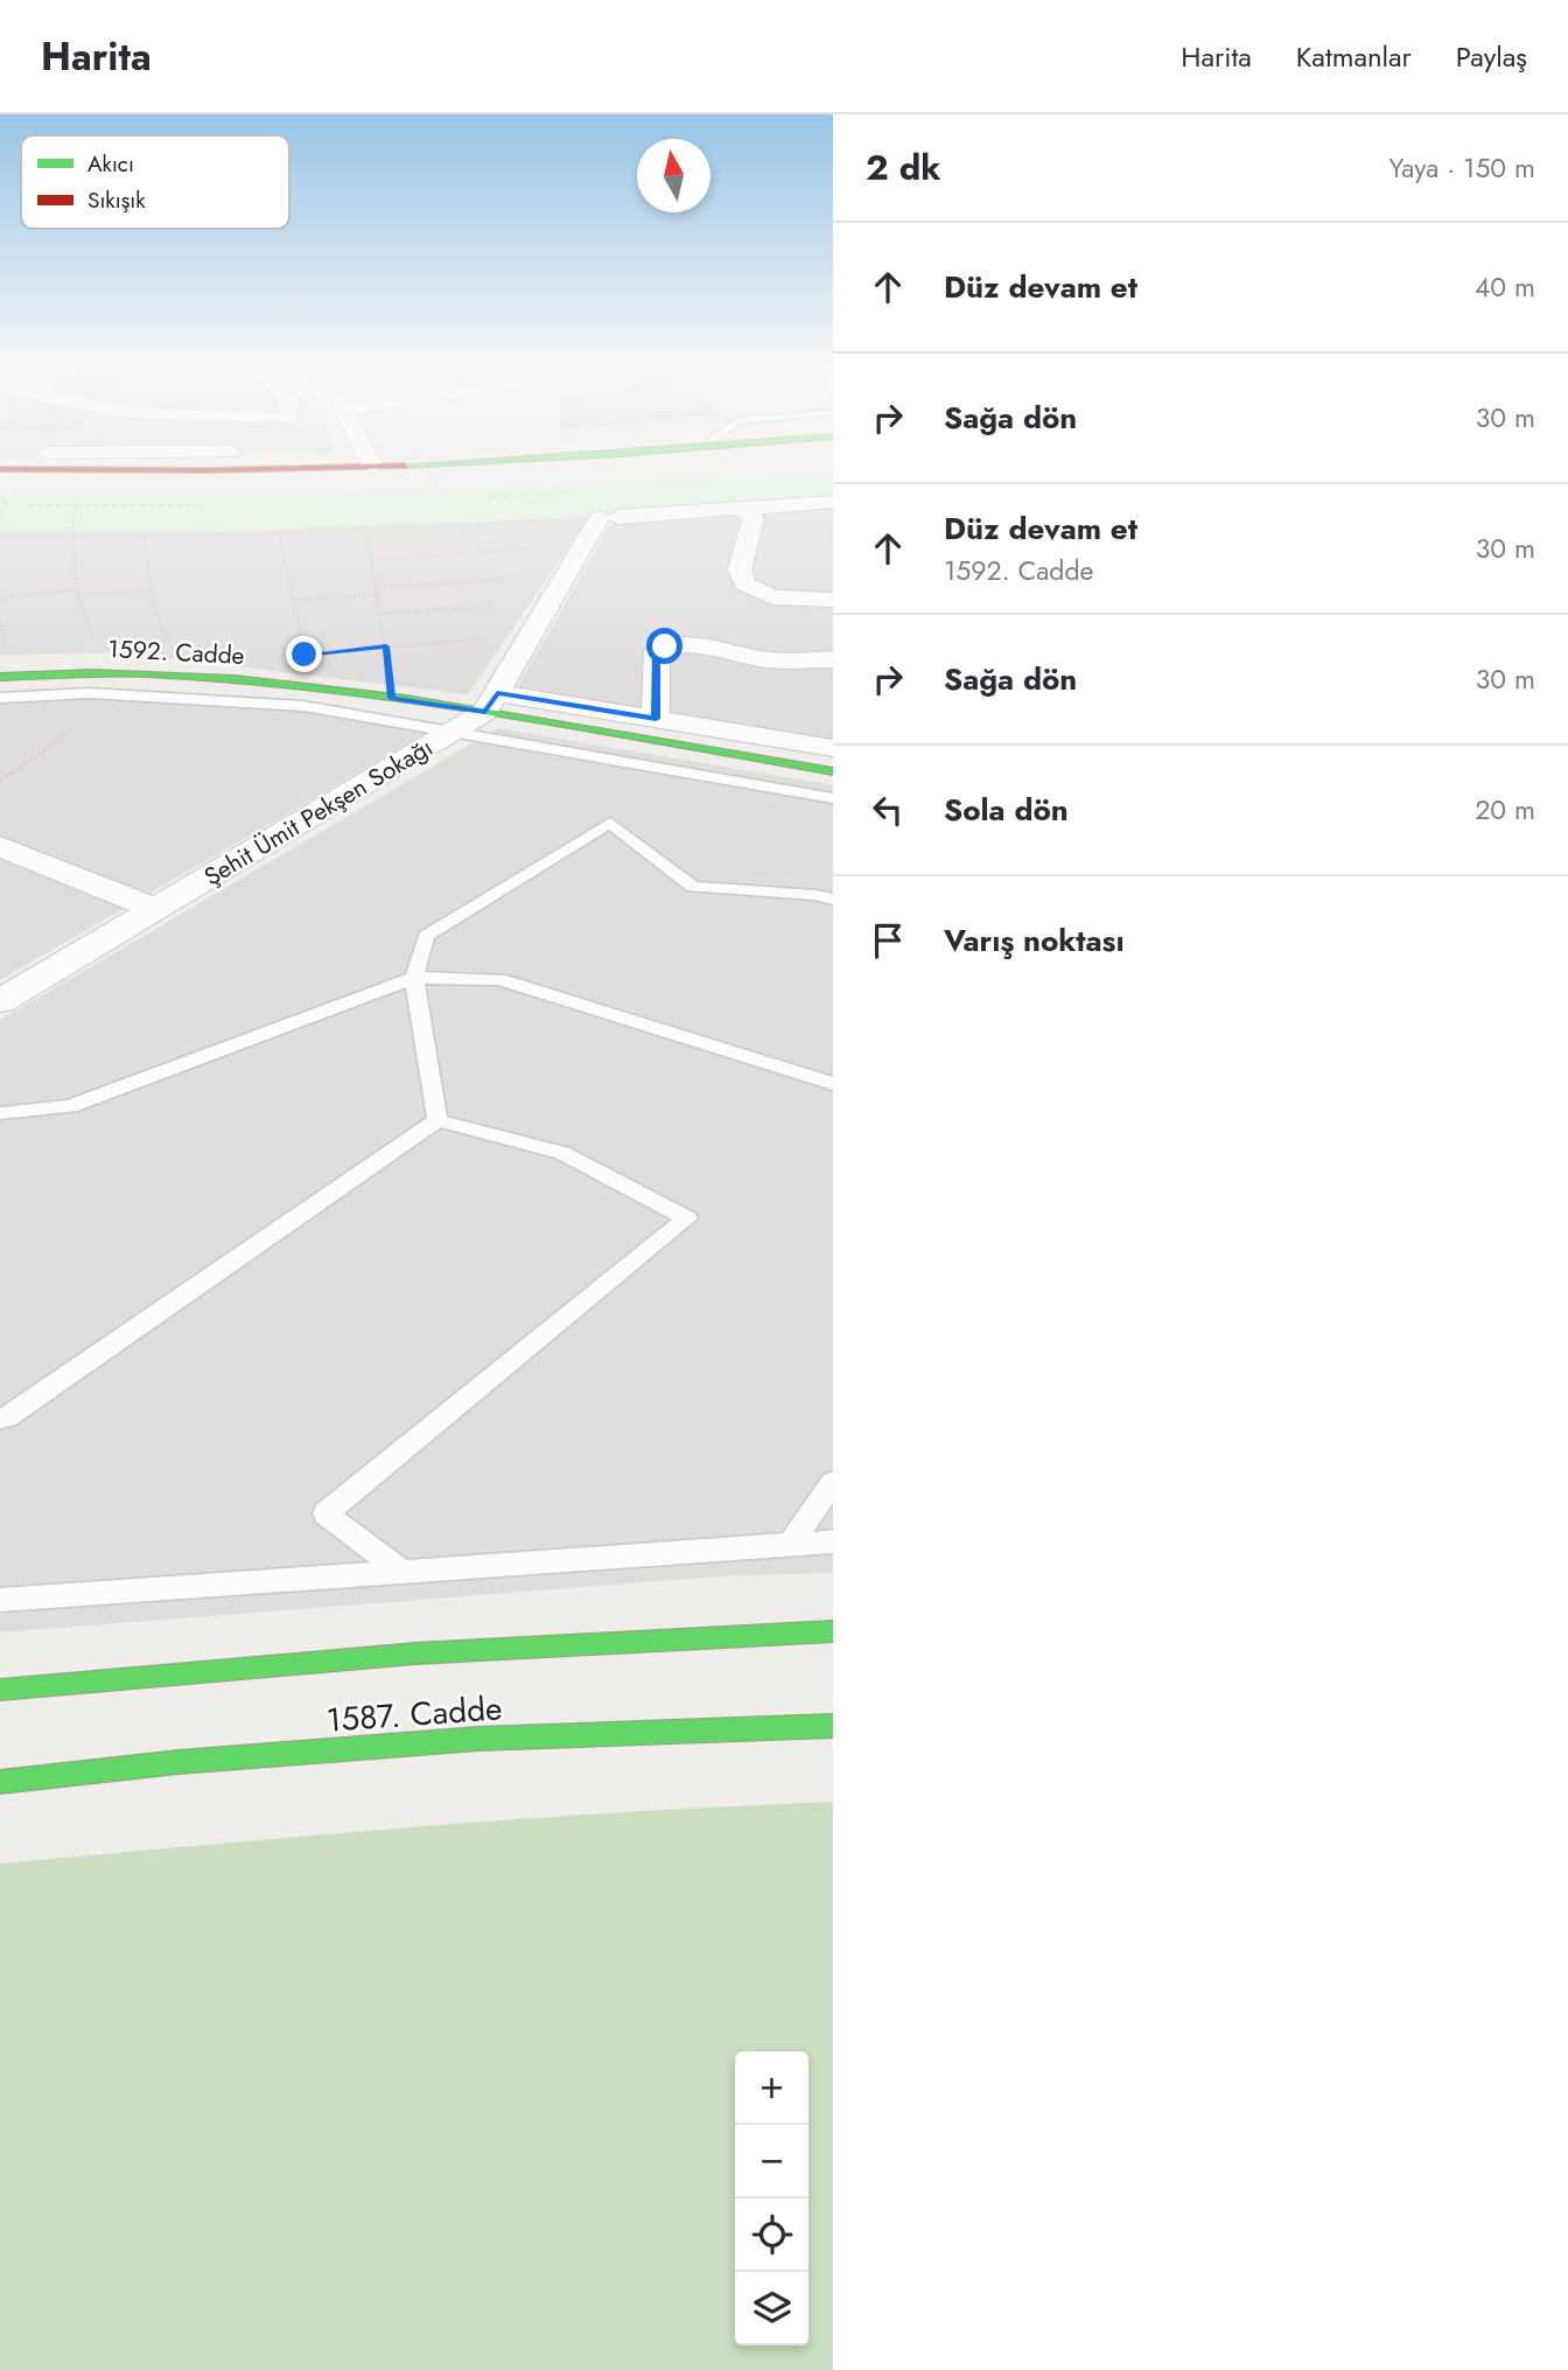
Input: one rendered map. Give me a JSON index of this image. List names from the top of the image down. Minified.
{"streets":{"main road":["1592. Cadde","1587. Cadde"],"street":["Şehit Ümit Pekşen Sokağı"]},"crossings":[["1592. Cadde","Şehit Ümit Pekşen Sokağı"]],"legend":["Akıcı","Sıkışık"],"north":"top","page":{"header":"Harita","nav":["Harita","Katmanlar","Paylaş"],"heading":["2 dk","Yaya · 150 m"],"list":[["Düz devam et","40 m"],["Sağa dön","30 m"],["Düz devam et","1592. Cadde","30 m"],["Sağa dön","30 m"],["Sola dön","20 m"],"Varış noktası"],"map_buttons":["+","−"]}}
